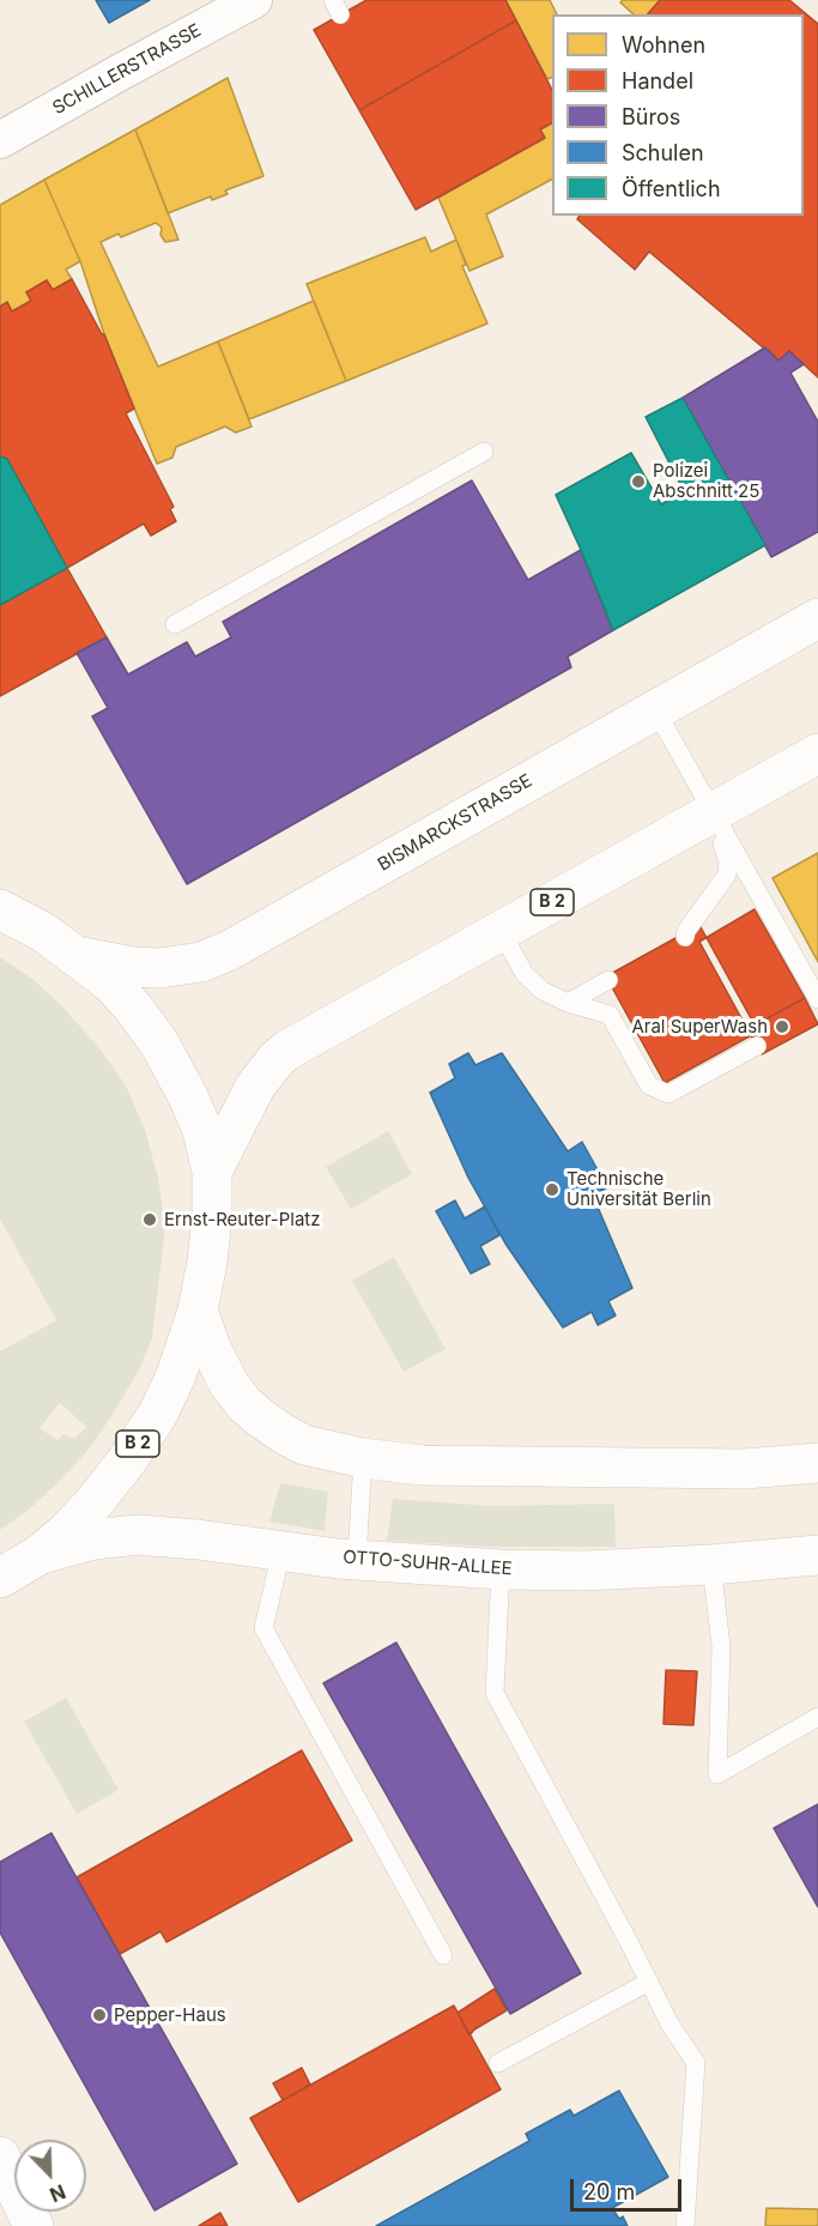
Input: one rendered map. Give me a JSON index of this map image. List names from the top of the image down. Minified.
{"streets":{"main road":["BISMARCKSTRASSE","B 2","OTTO-SUHR-ALLEE"],"street":["SCHILLERSTRASSE"]},"crossings":[["B 2","OTTO-SUHR-ALLEE"]],"places":["Polizei Abschnitt 25","Aral SuperWash","Technische Universität Berlin","Ernst-Reuter-Platz","Pepper-Haus"],"legend":["Wohnen","Handel","Büros","Schulen","Öffentlich"],"scale_bar":"20 m","north":"bottom right"}
